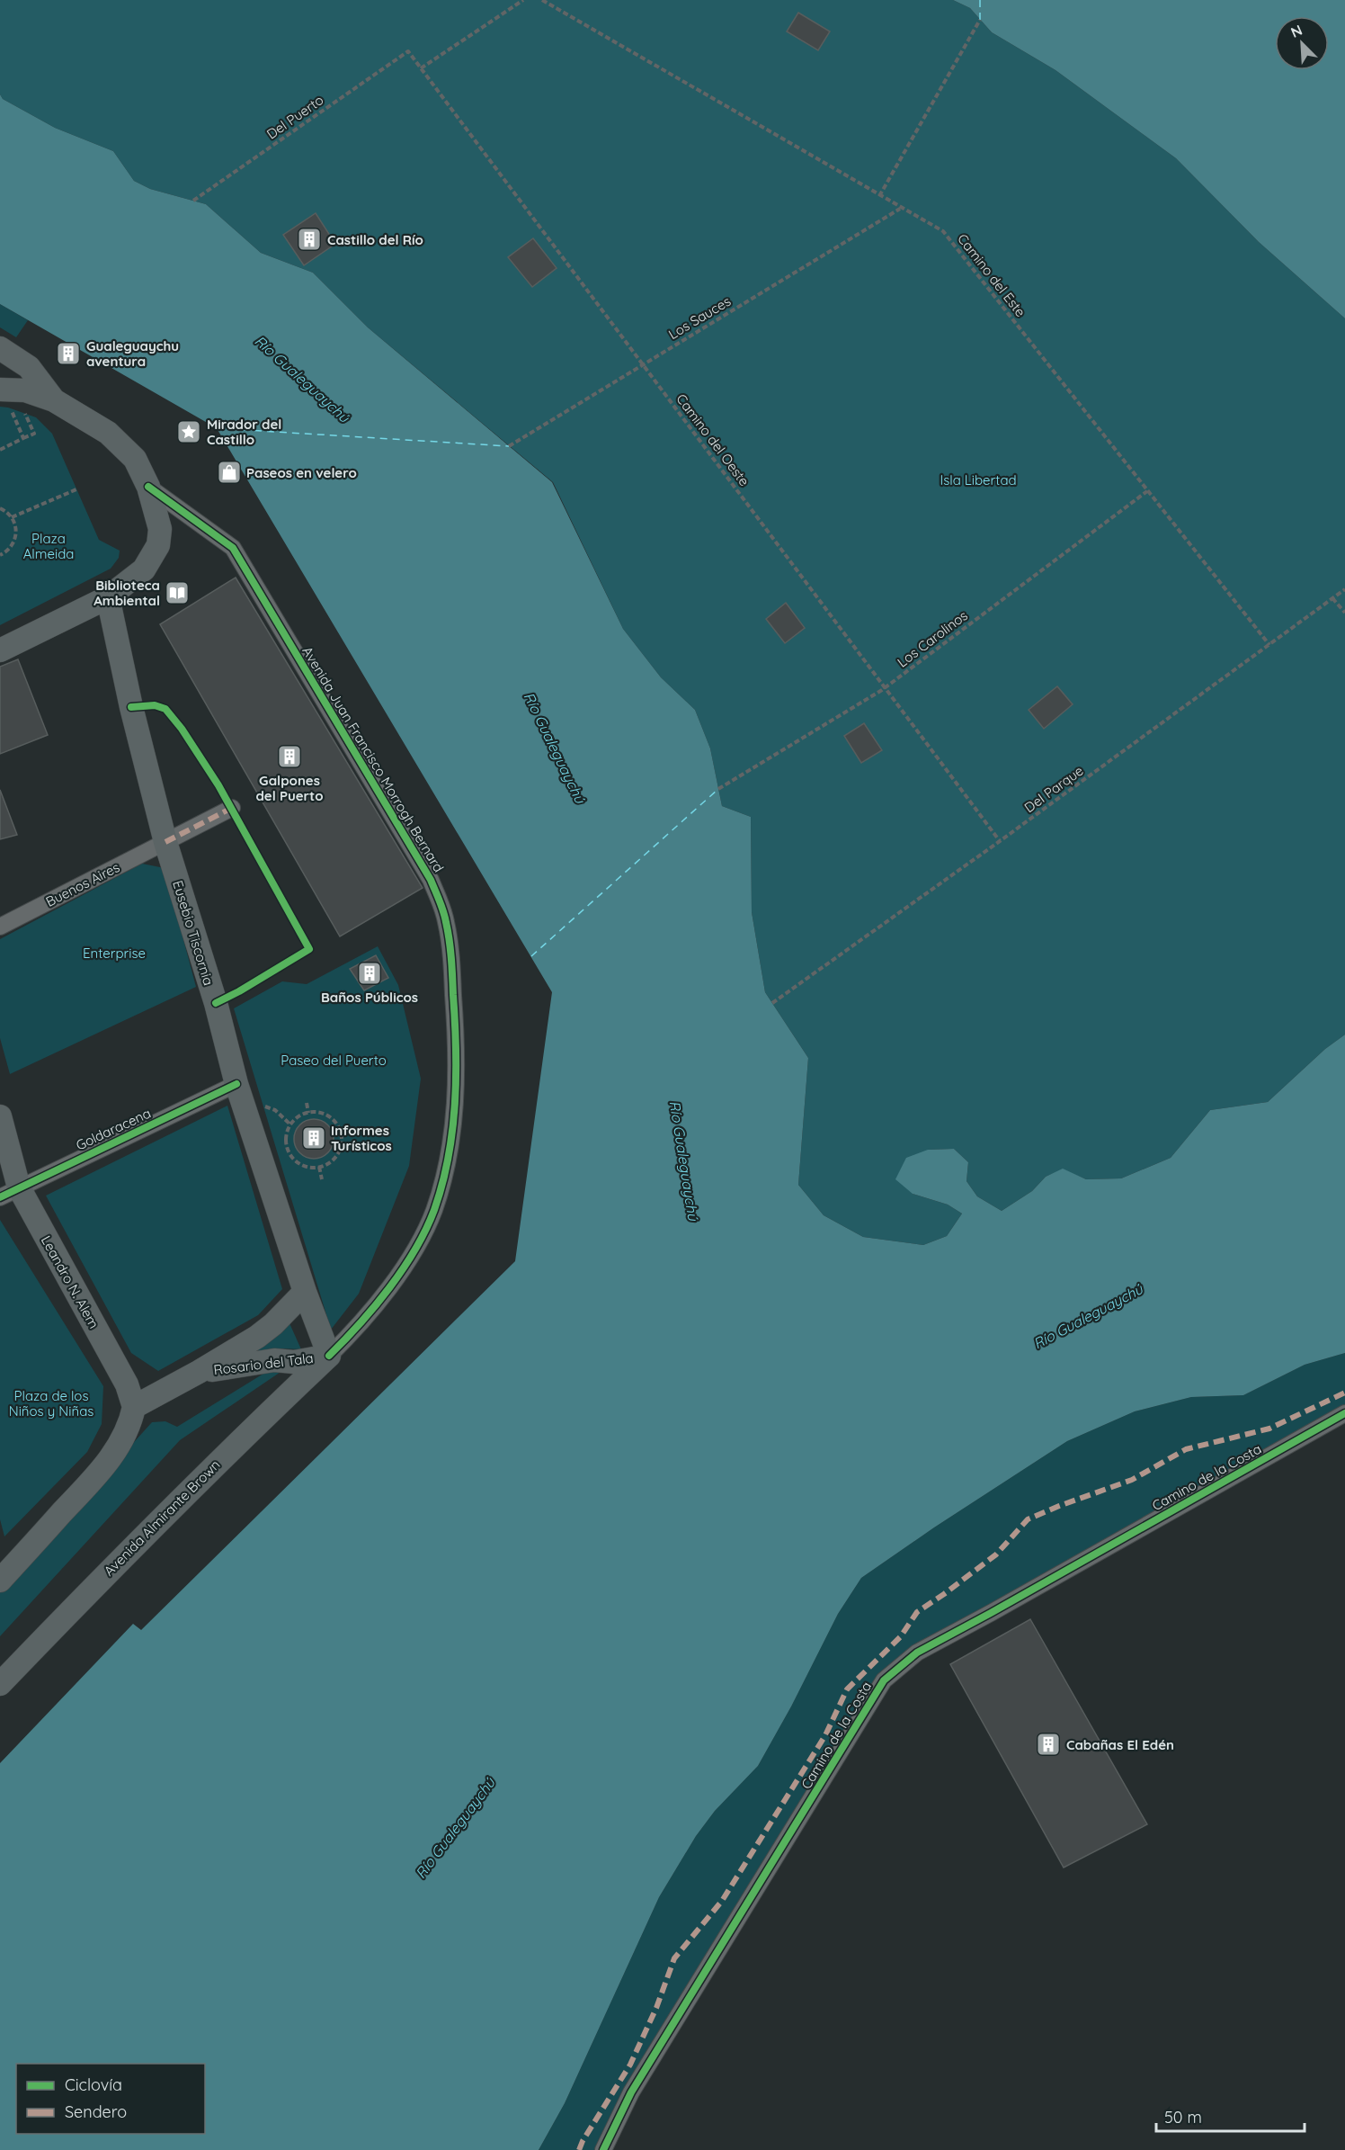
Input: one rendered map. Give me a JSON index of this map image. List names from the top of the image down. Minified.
{"streets":{"main road":["Eusebio Tiscornia","Leandro N. Alem","Rosario del Tala","Avenida Almirante Brown"],"street":["Avenida Juan Francisco Morrogh Bernard","Buenos Aires","Goldaracena","Camino de la Costa"],"path":["Del Puerto","Camino del Este","Los Sauces","Camino del Oeste","Los Carolinos","Del Parque"]},"crossings":[["Del Puerto","Camino del Oeste"],["Camino del Este","Los Sauces"],["Camino del Este","Los Carolinos"],["Camino del Este","Del Parque"],["Los Sauces","Camino del Oeste"],["Camino del Oeste","Los Carolinos"],["Camino del Oeste","Del Parque"],["Avenida Juan Francisco Morrogh Bernard","Eusebio Tiscornia"],["Avenida Juan Francisco Morrogh Bernard","Rosario del Tala"],["Avenida Juan Francisco Morrogh Bernard","Avenida Almirante Brown"],["Buenos Aires","Eusebio Tiscornia"],["Eusebio Tiscornia","Goldaracena"],["Eusebio Tiscornia","Rosario del Tala"],["Eusebio Tiscornia","Avenida Almirante Brown"],["Goldaracena","Leandro N. Alem"],["Leandro N. Alem","Rosario del Tala"],["Rosario del Tala","Avenida Almirante Brown"]],"water":["Río Gualeguaychú"],"parks":["Isla Libertad","Plaza Almeida","Enterprise","Paseo del Puerto","Plaza de los Niños y Niñas"],"places":{"building":["Castillo del Río","Gualeguaychu aventura","Galpones del Puerto","Baños Públicos","Informes Turísticos","Cabañas El Edén"],"place":["Mirador del Castillo"],"shop":["Paseos en velero"],"library":["Biblioteca Ambiental"]},"legend":["Ciclovía","Sendero"],"scale_bar":"50 m","north":"top left"}
